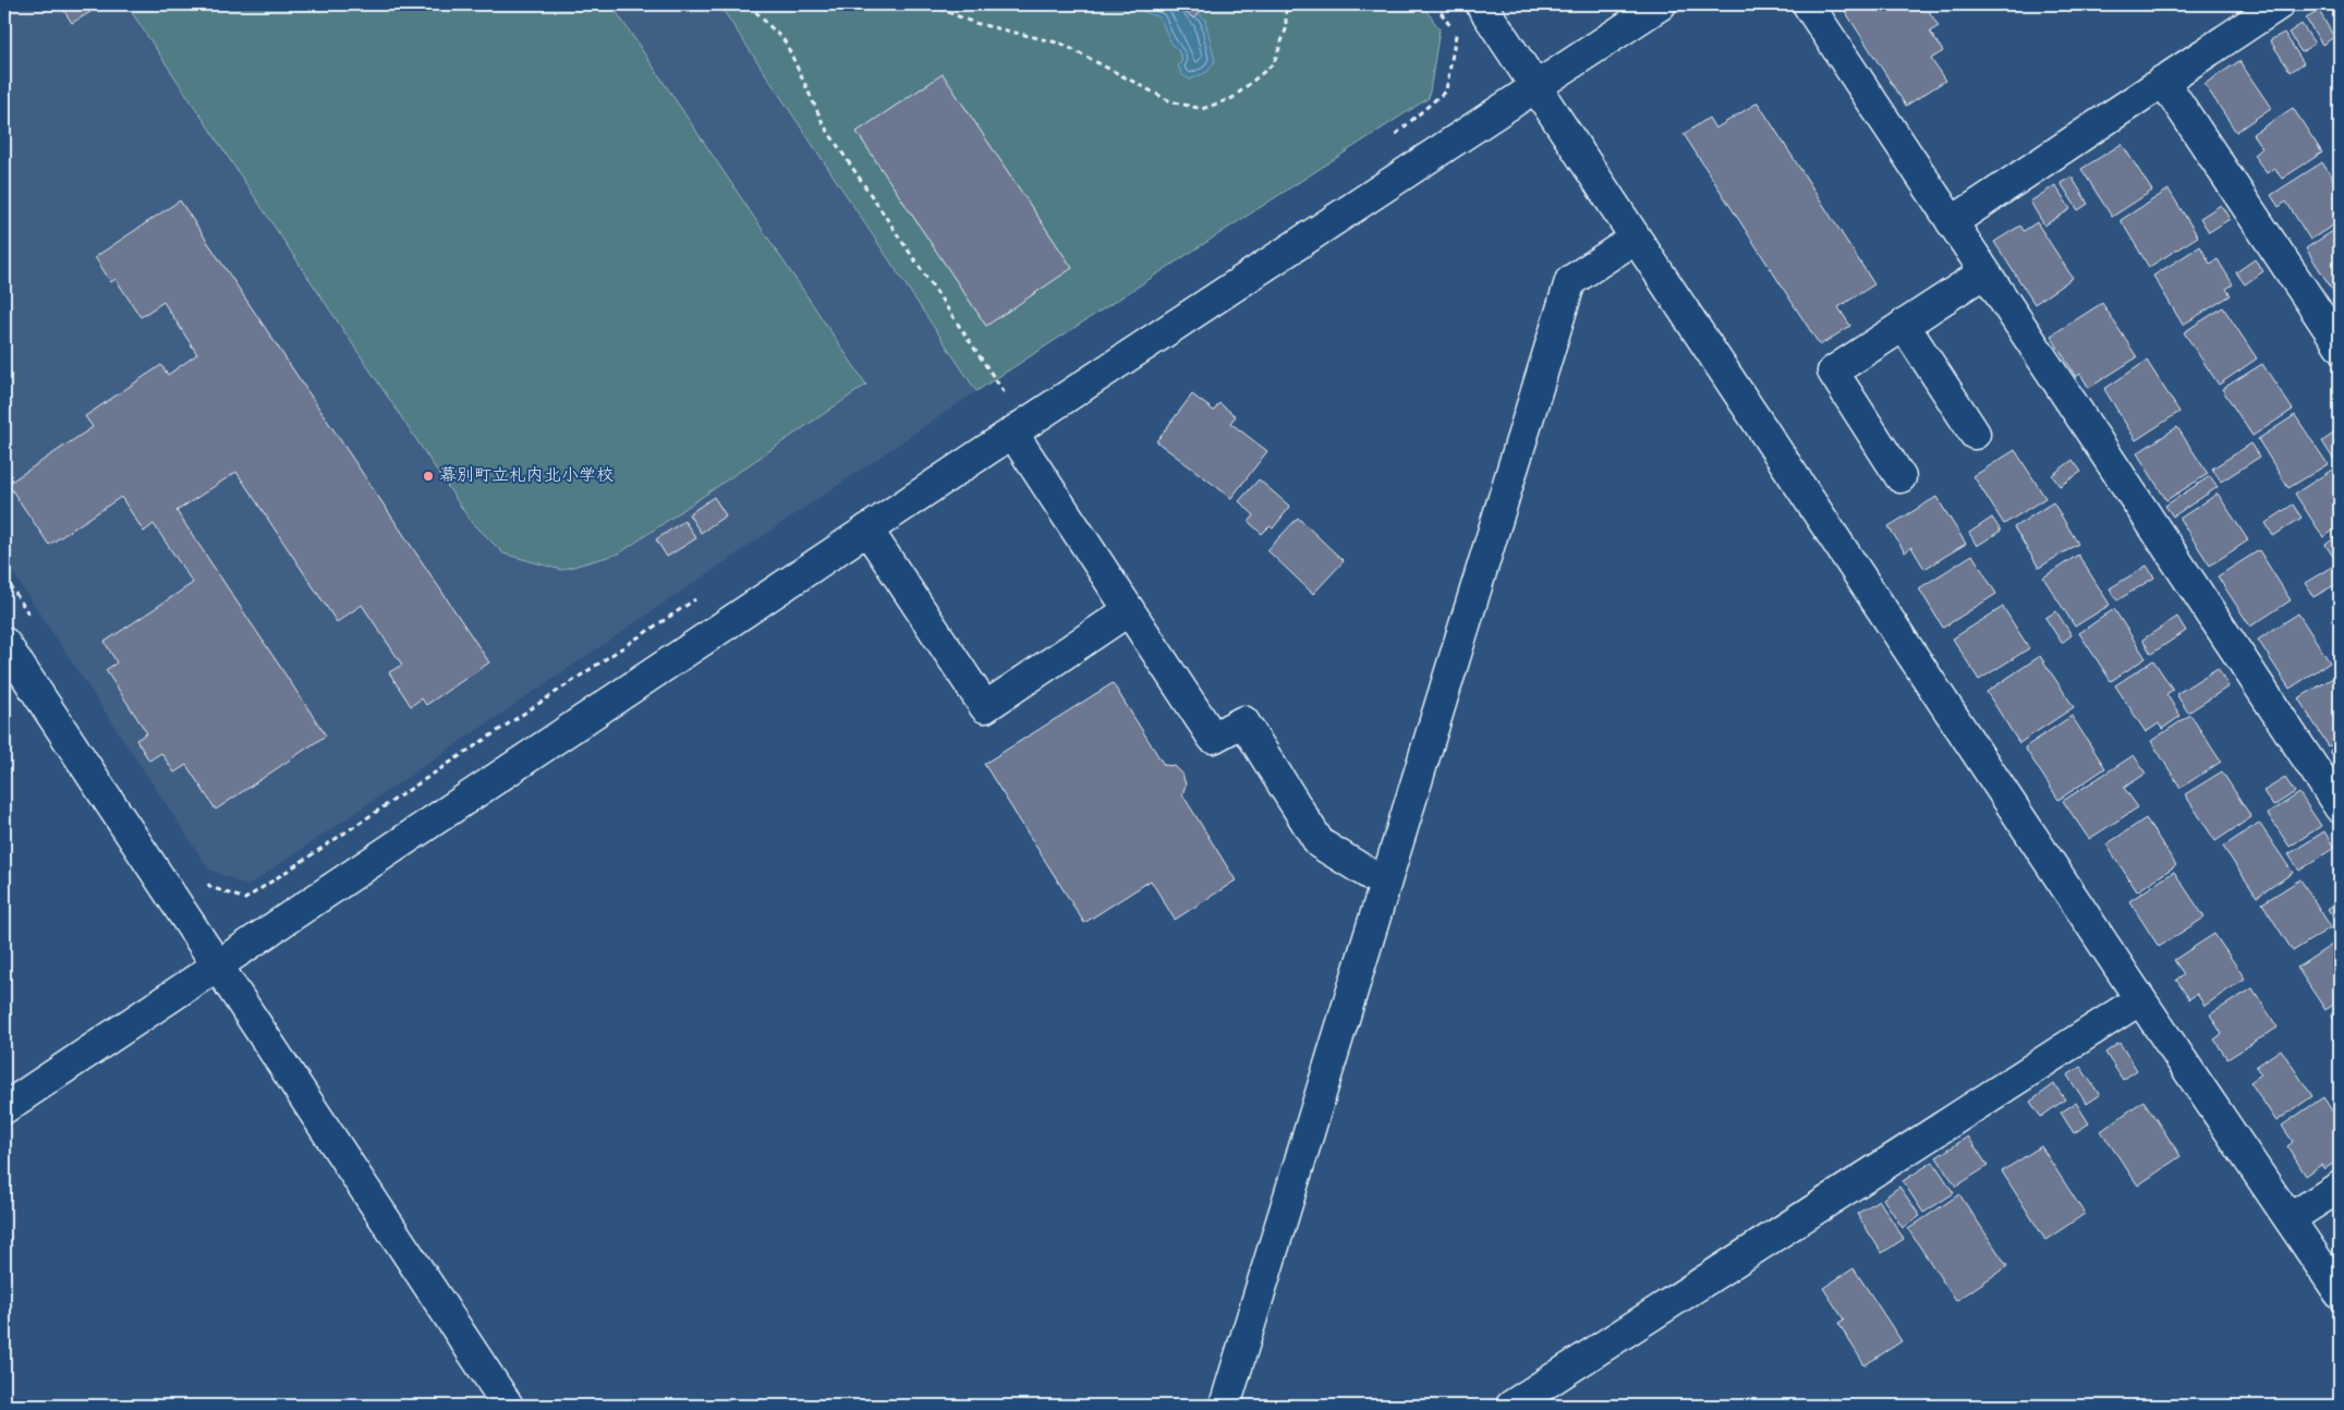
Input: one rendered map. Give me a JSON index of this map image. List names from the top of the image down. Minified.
{"places":["幕別町立札内北小学校"]}
